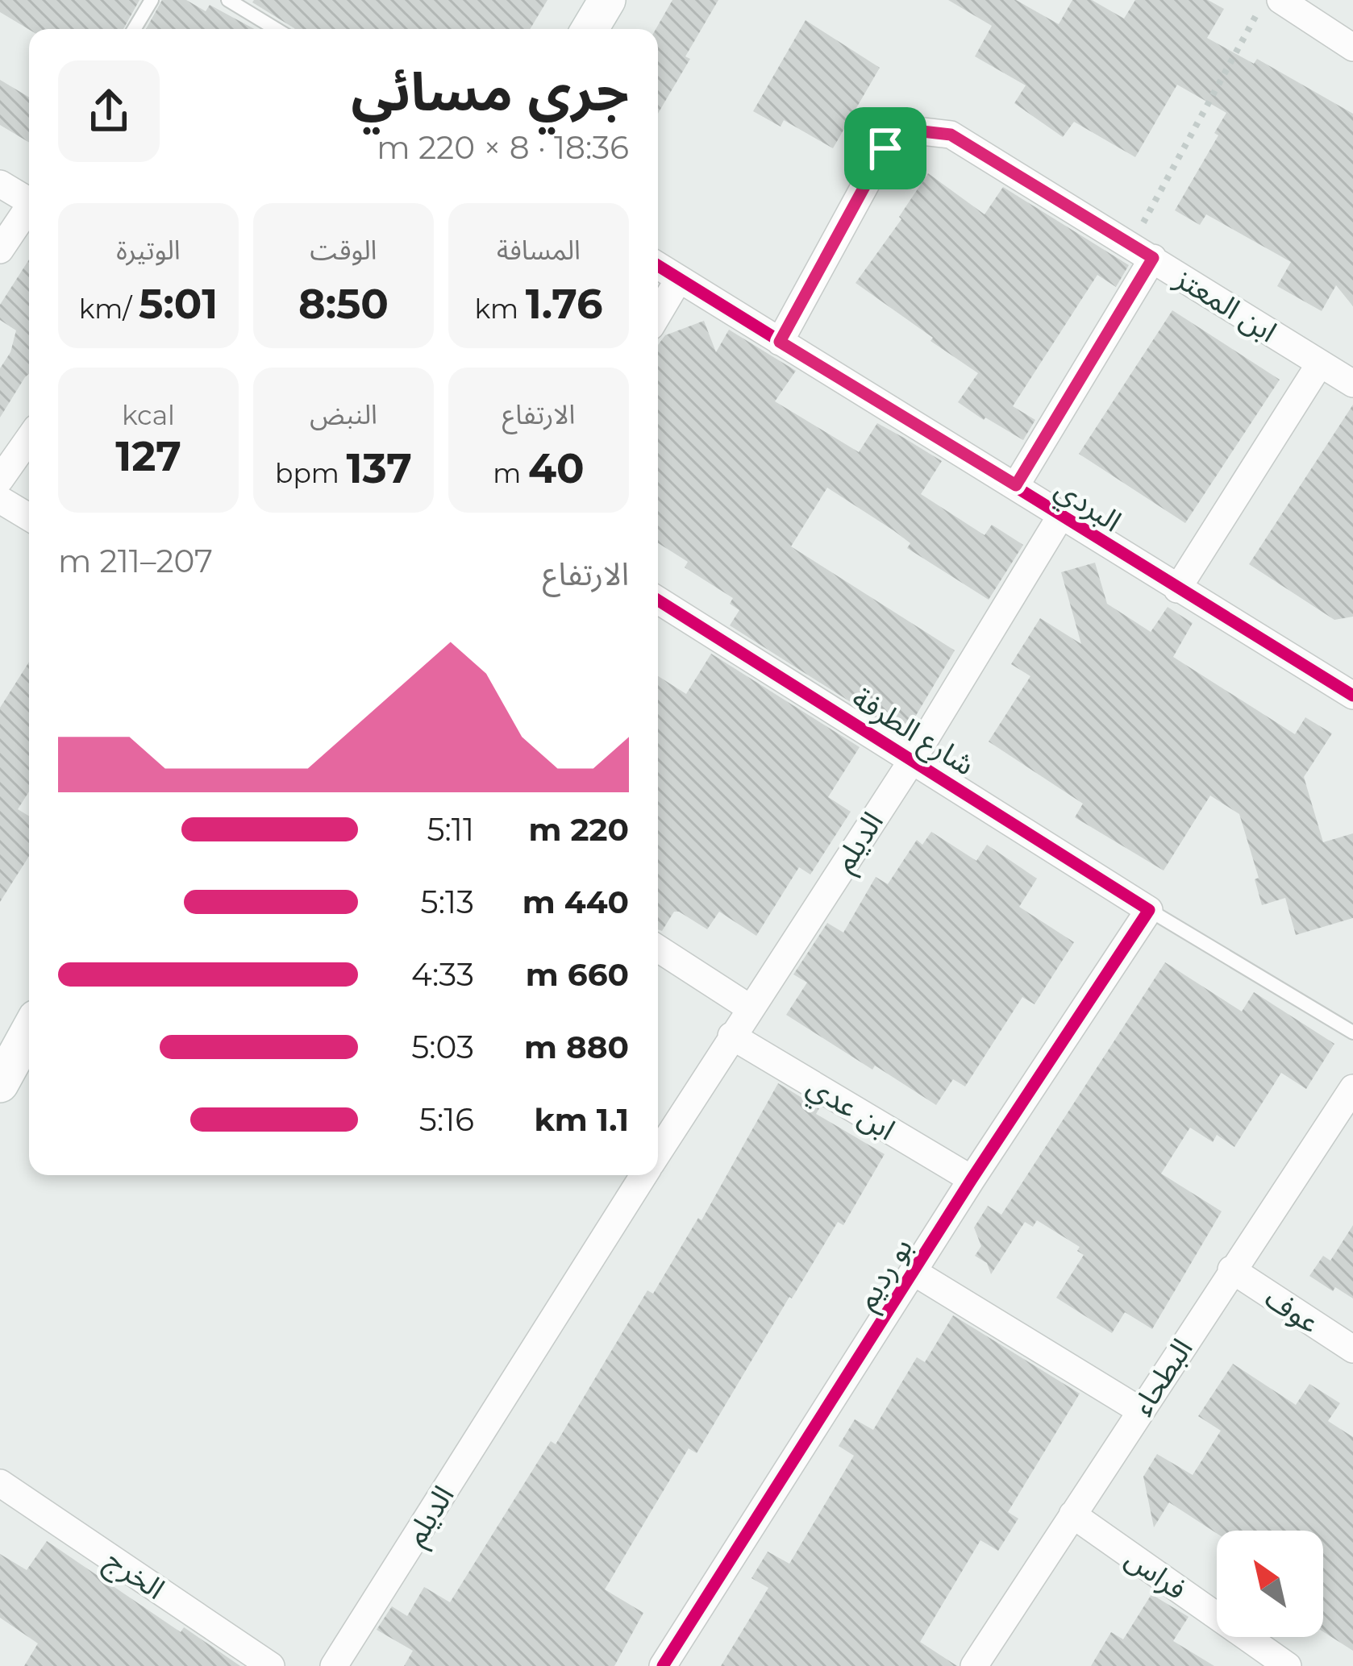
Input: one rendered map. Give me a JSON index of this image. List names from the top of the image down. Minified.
{"streets":{"street":["ابن المعتز","البردي","شارع الطرفة","الديلم","ابن عدي","بو رديم","عوف","البطحاء","فراس","الخرج"]},"crossings":[["ابن المعتز","البردي"],["البردي","الديلم"],["شارع الطرفة","الديلم"],["شارع الطرفة","بو رديم"],["الديلم","ابن عدي"],["ابن عدي","بو رديم"],["بو رديم","البطحاء"],["عوف","البطحاء"],["البطحاء","فراس"]],"north":"top left","page":{"heading":["جري مسائي","18:36 · 8 × 220 m"],"stats":[["المسافة","1.76 km"],["الوقت","8:50"],["الوتيرة","5:01 /km"],["الارتفاع","40 m"],["النبض","137 bpm"],["kcal","127"]],"chart":["الارتفاع","207–211 m"],"list":[{"name":"220 m","note":"5:11"},{"name":"440 m","note":"5:13"},{"name":"660 m","note":"4:33"},{"name":"880 m","note":"5:03"},{"name":"1.1 km","note":"5:16"}]}}
